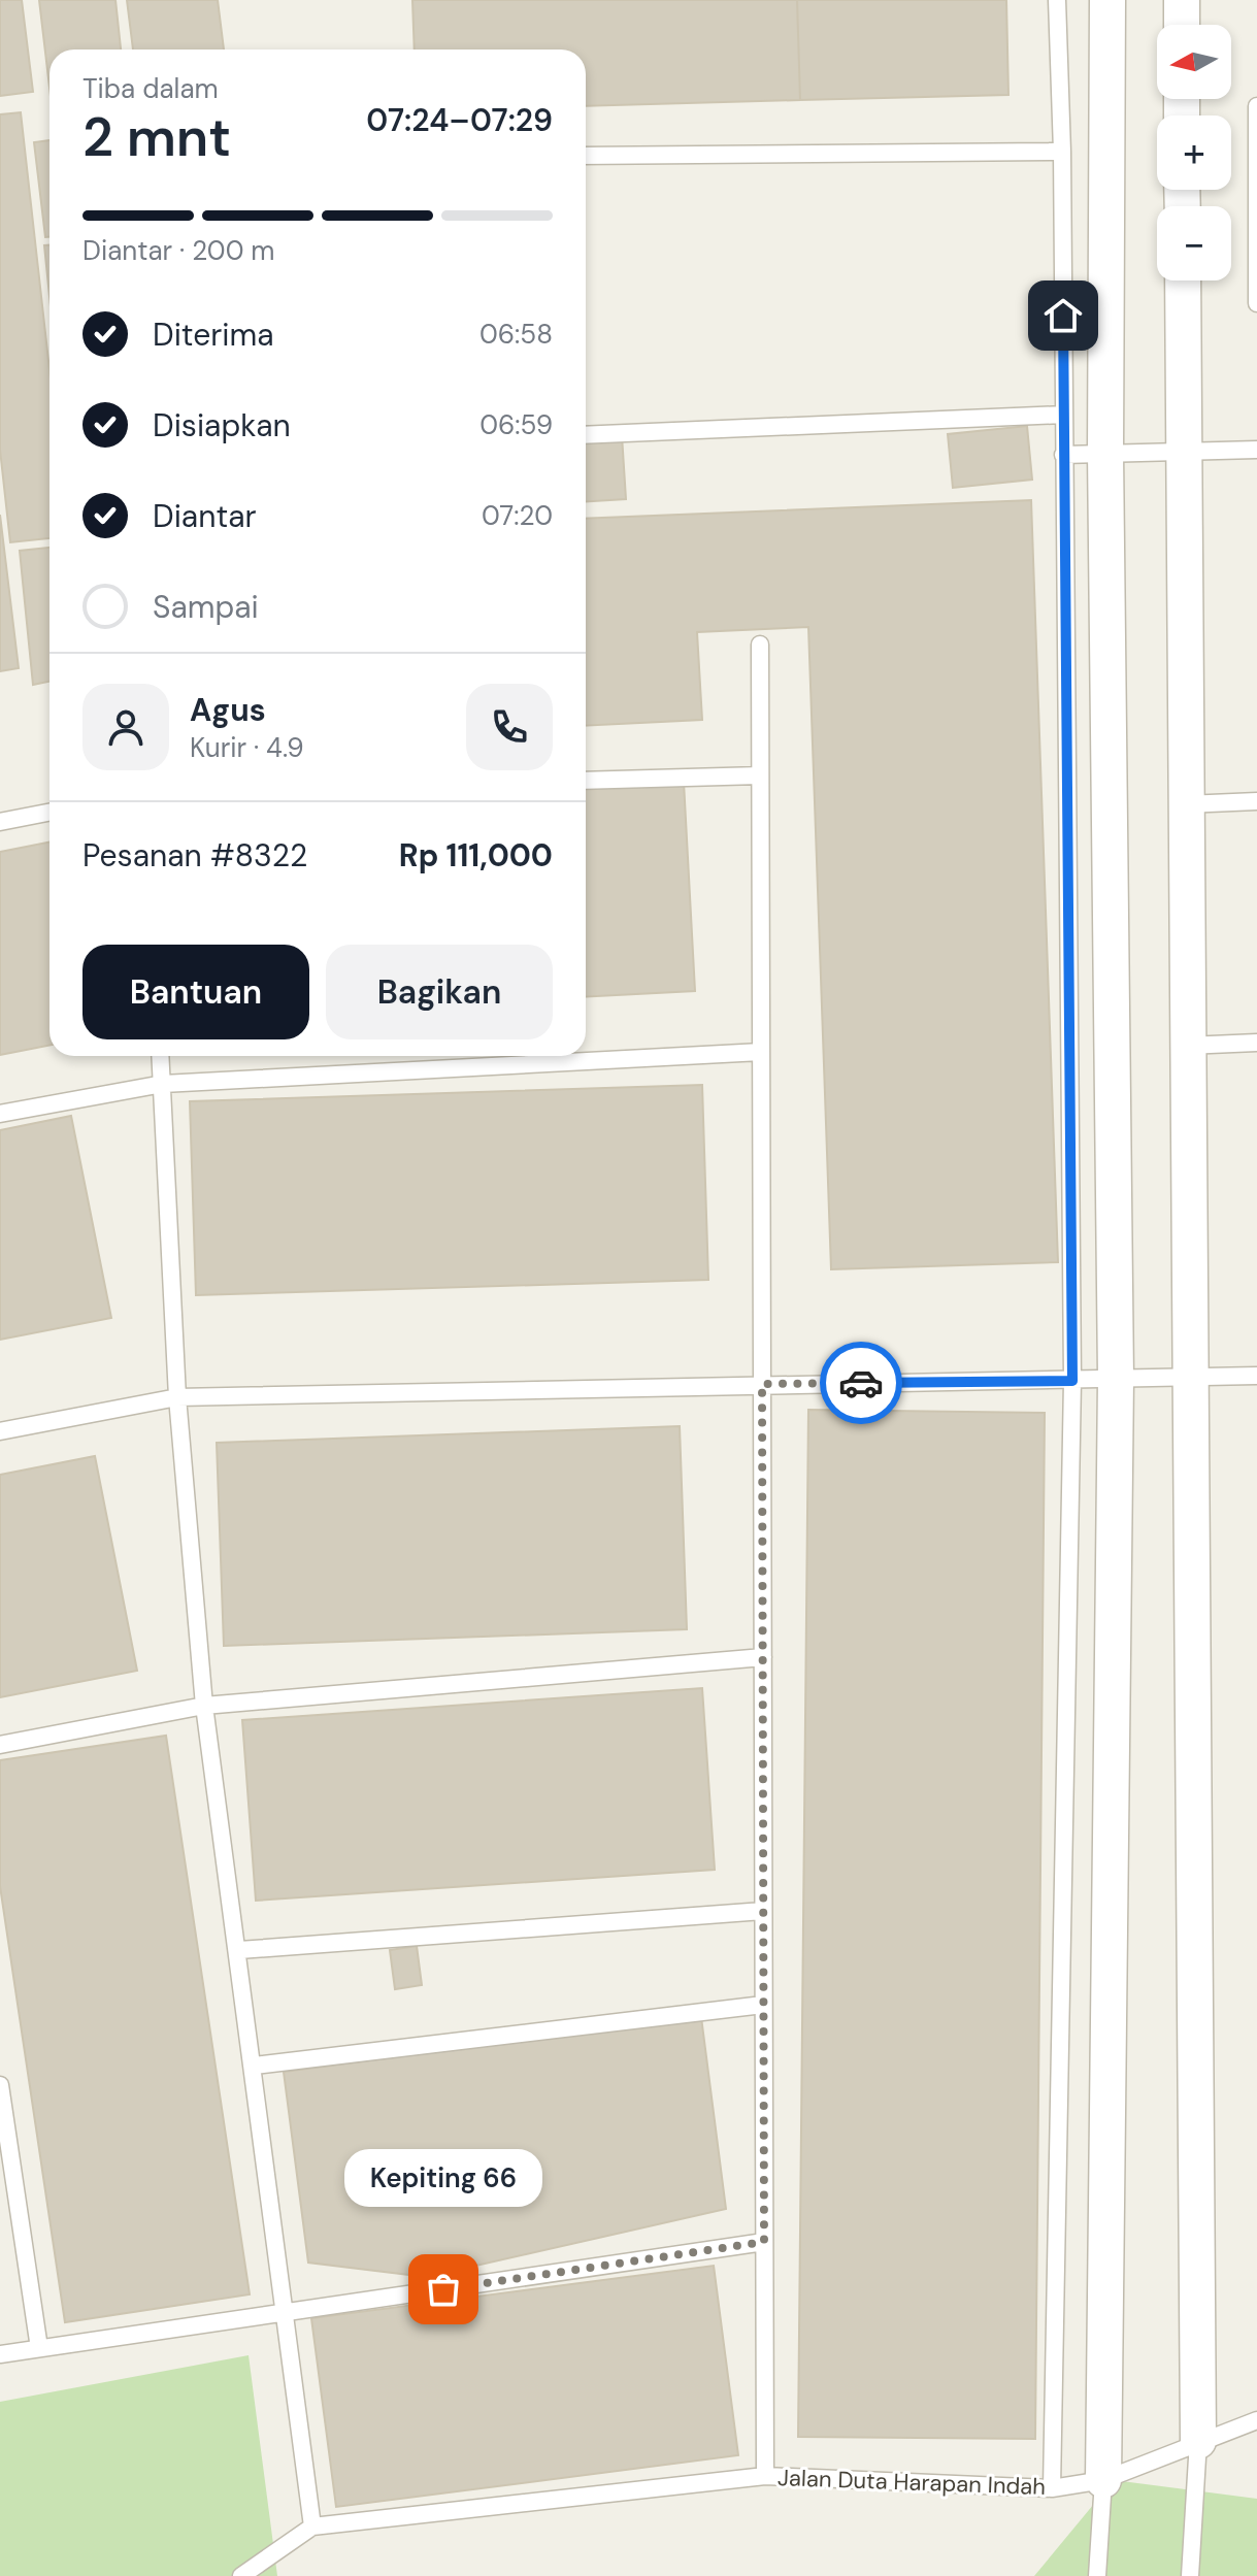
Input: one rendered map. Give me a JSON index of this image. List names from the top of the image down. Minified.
{"streets":{"lane":["Jalan Duta Harapan Indah"]},"places":["Kepiting 66"],"north":"left","page":{"map_buttons":["+","−"],"heading":["2 mnt","Tiba dalam","07:24–07:29"],"panel":["Agus","Kurir · 4.9","Pesanan #8322","Rp 111,000"],"bar":"Diantar · 200 m","list":[["Diterima","06:58"],["Disiapkan","06:59"],["Diantar","07:20"],"Sampai"],"buttons":["Bantuan","Bagikan"],"bubble":"Kepiting 66"}}
